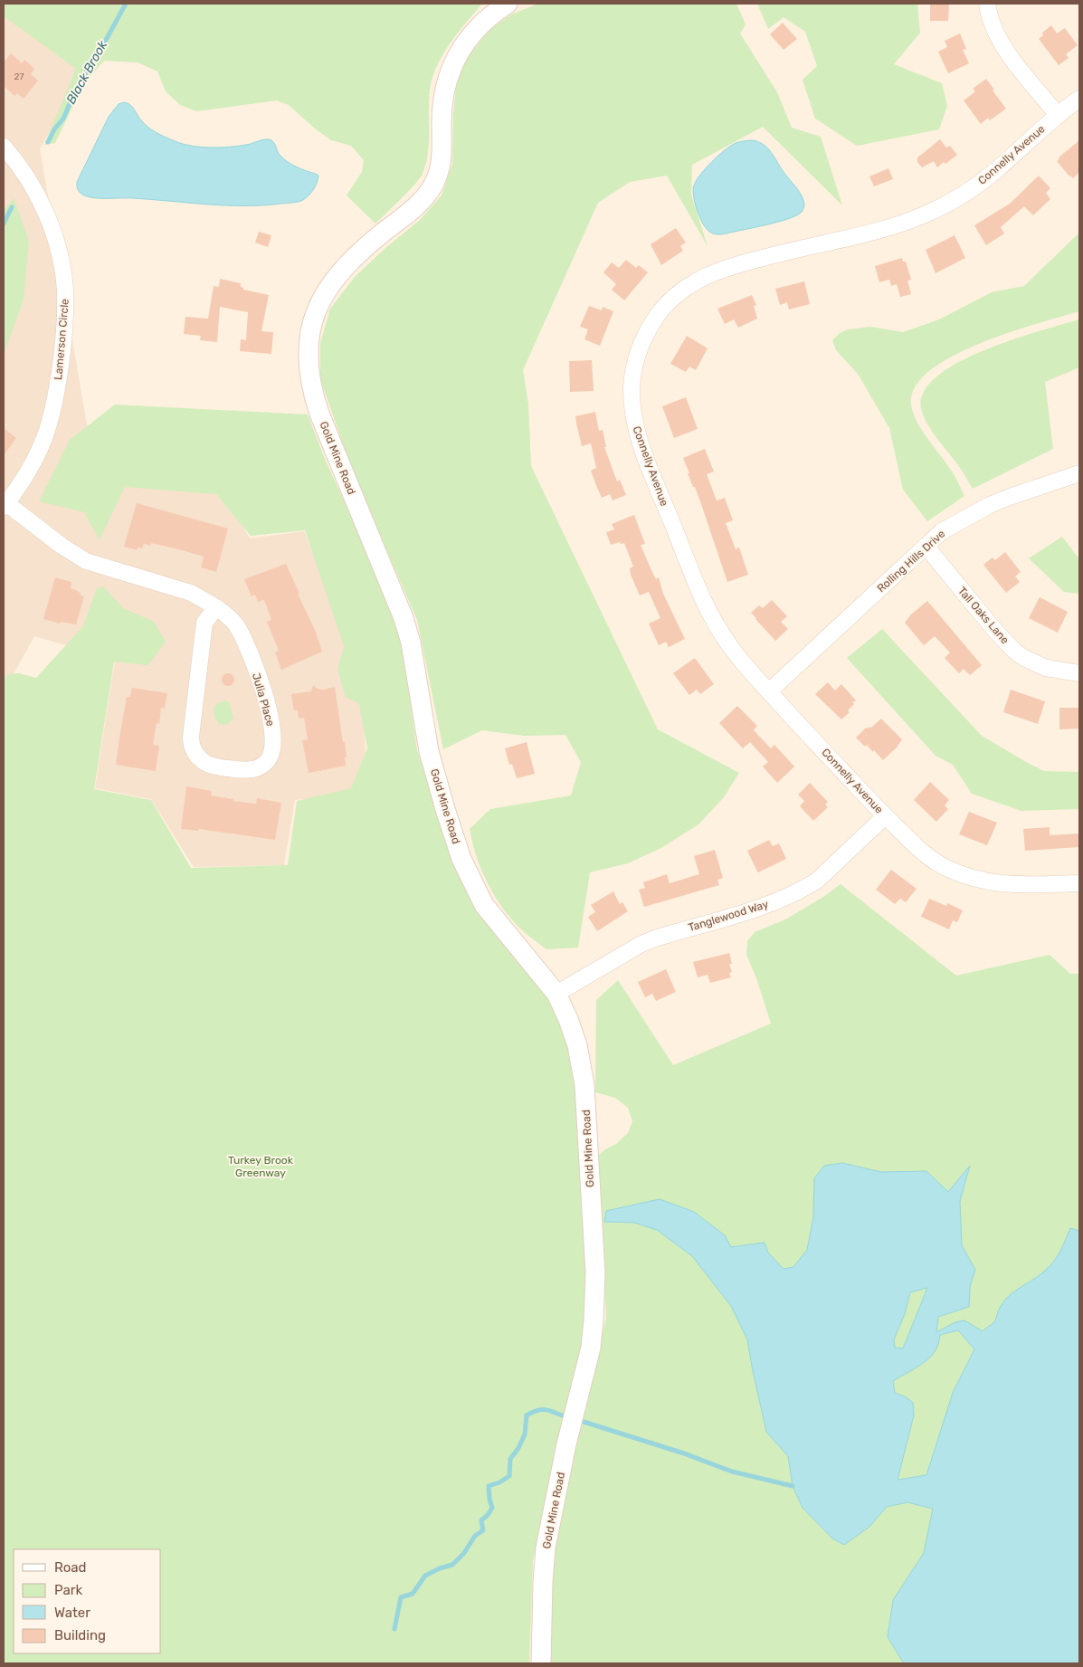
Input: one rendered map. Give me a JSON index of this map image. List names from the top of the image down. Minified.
{"streets":{"street":["Connelly Avenue","Lamerson Circle","Gold Mine Road","Rolling Hills Drive","Tall Oaks Lane","Julia Place","Tanglewood Way"]},"crossings":[["Connelly Avenue","Rolling Hills Drive"],["Connelly Avenue","Tanglewood Way"],["Lamerson Circle","Julia Place"],["Gold Mine Road","Tanglewood Way"],["Rolling Hills Drive","Tall Oaks Lane"]],"water":["Black Brook"],"parks":["Turkey Brook Greenway"],"house_numbers":["27"],"legend":["Road","Park","Water","Building"]}
